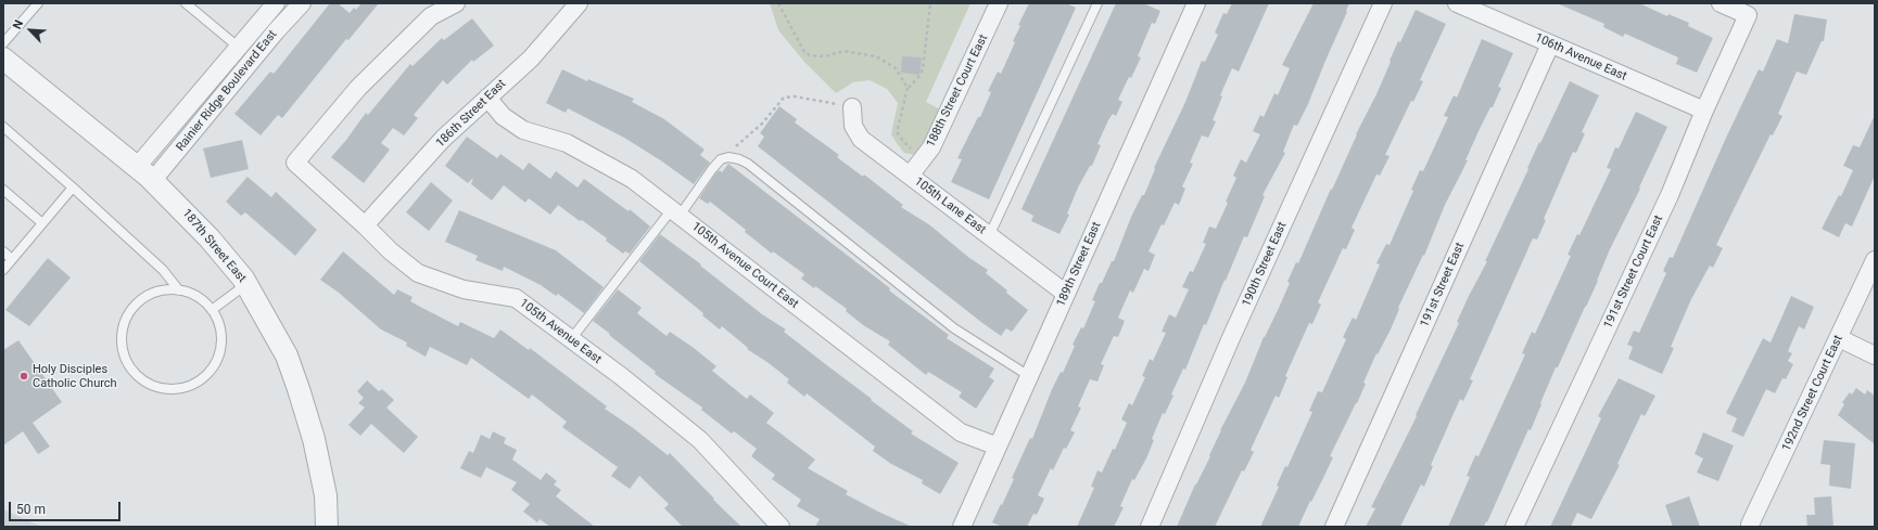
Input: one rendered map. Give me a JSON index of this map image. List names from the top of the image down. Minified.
{"streets":{"street":["106th Avenue East","Rainier Ridge Boulevard East","188th Street Court East","186th Street East","105th Lane East","187th Street East","189th Street East","190th Street East","105th Avenue Court East","191st Street Court East","191st Street East","105th Avenue East","192nd Street Court East"]},"crossings":[["106th Avenue East","191st Street Court East"],["106th Avenue East","191st Street East"],["Rainier Ridge Boulevard East","187th Street East"],["188th Street Court East","105th Lane East"],["186th Street East","105th Avenue Court East"],["186th Street East","105th Avenue East"],["105th Lane East","189th Street East"],["189th Street East","105th Avenue Court East"]],"places":["Holy Disciples Catholic Church"],"scale_bar":"50 m","north":"top left"}
